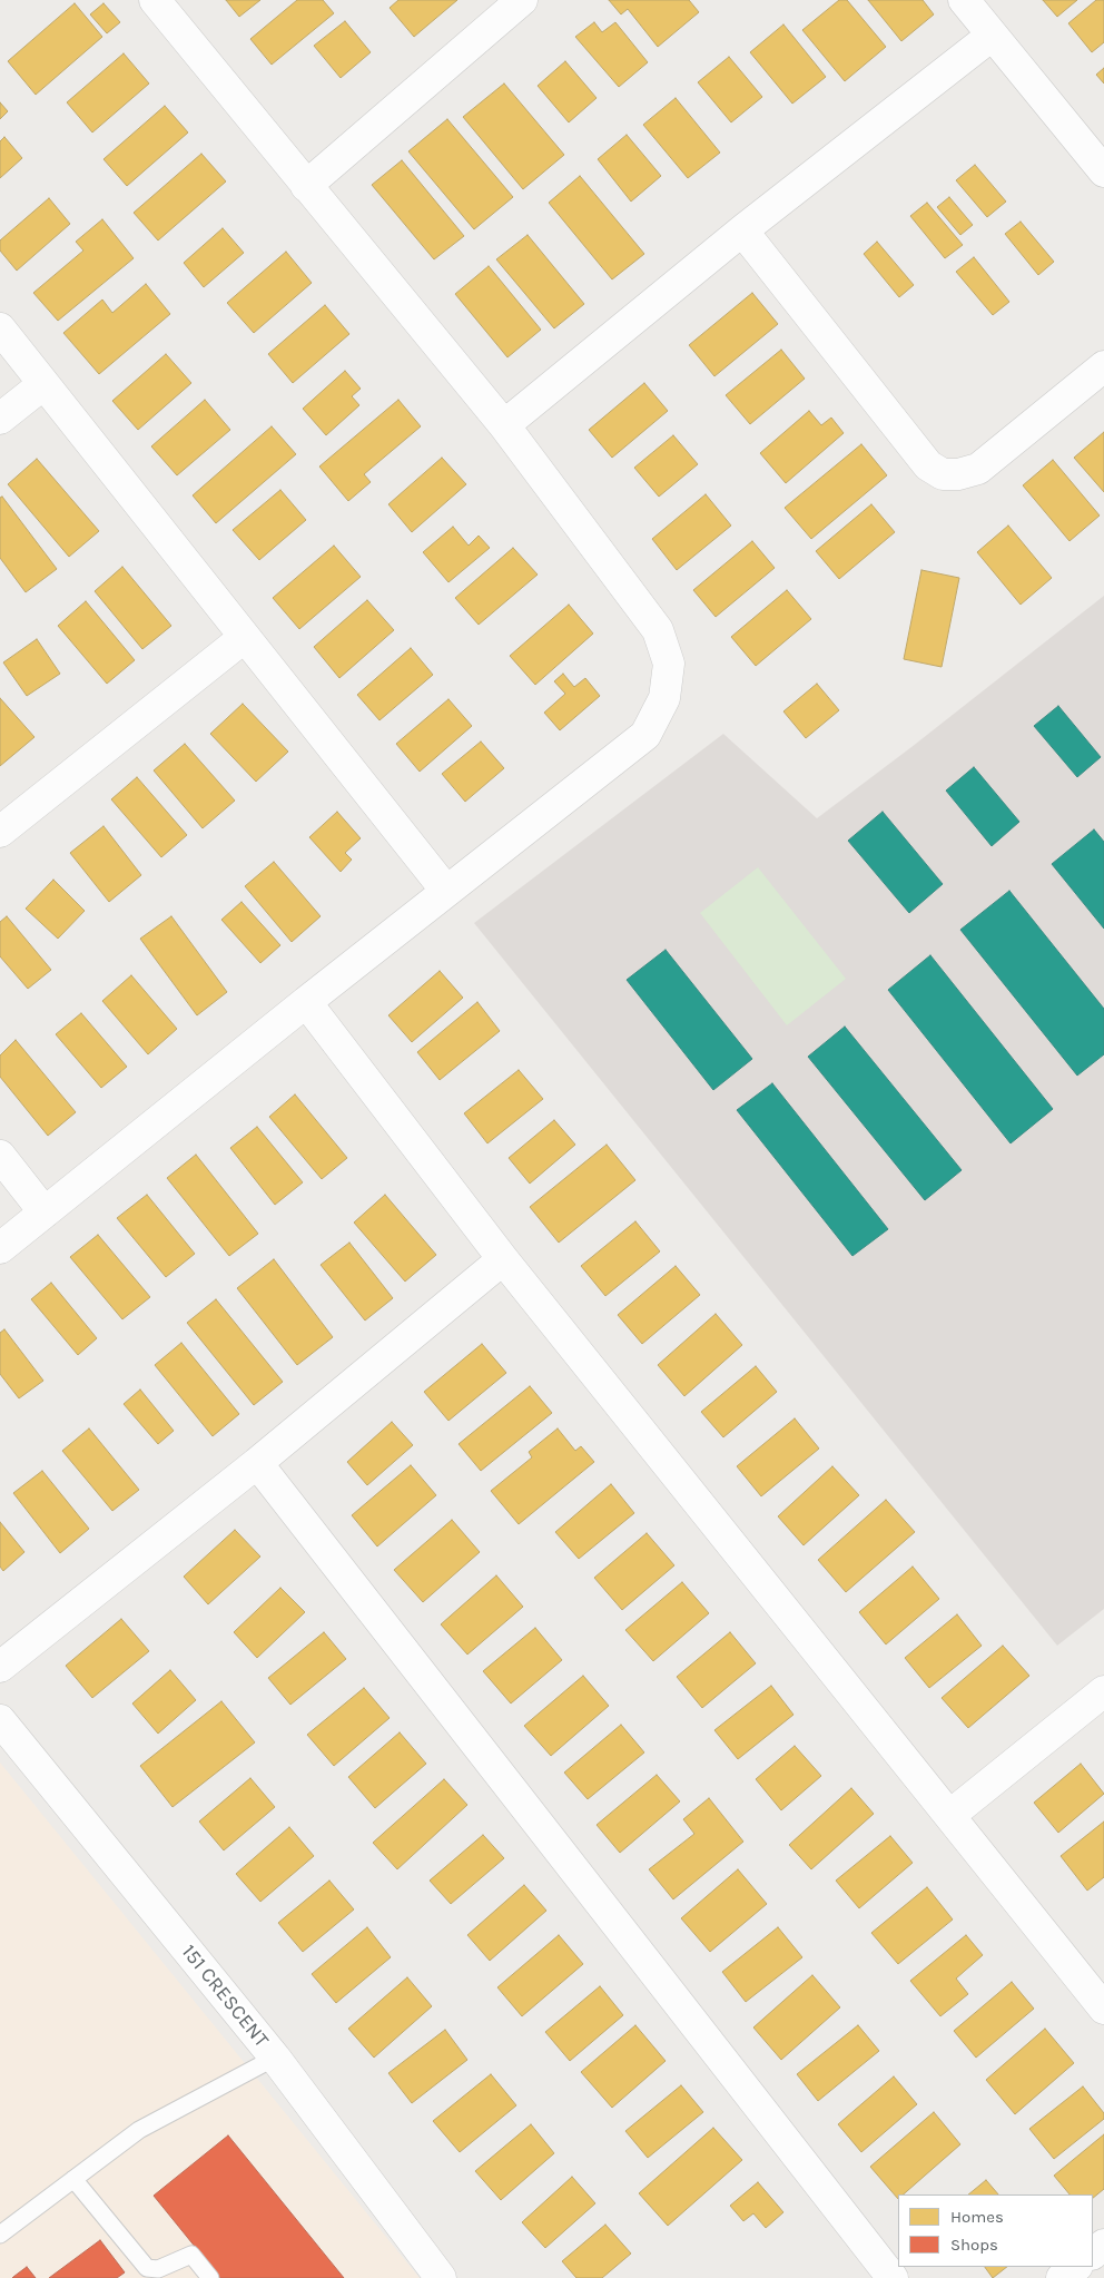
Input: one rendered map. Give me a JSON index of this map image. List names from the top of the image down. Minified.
{"streets":{"street":["151 CRESCENT"]},"legend":["Homes","Shops"]}
